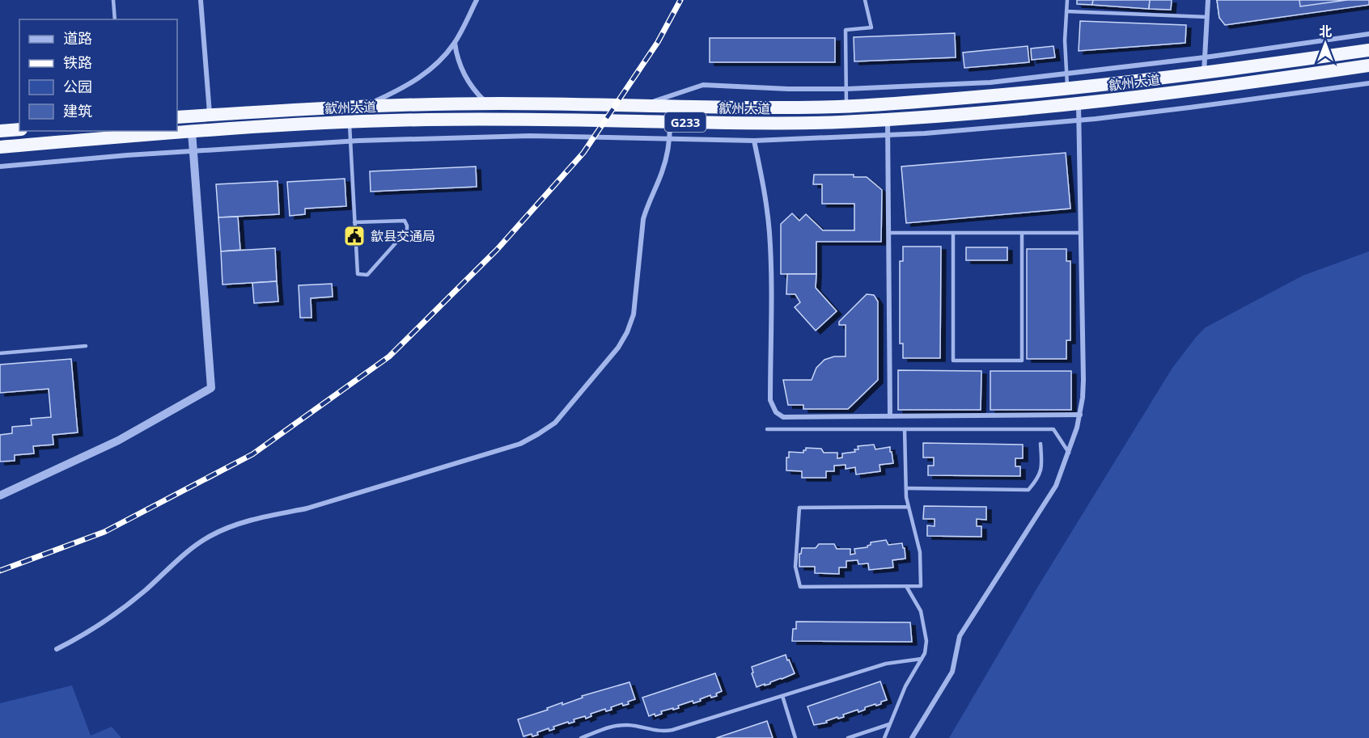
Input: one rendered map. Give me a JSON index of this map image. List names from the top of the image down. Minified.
{"streets":{"highway":["歙州大道","G233"]},"places":{"public building":["歙县交通局"]},"legend":["道路","铁路","公园","建筑"],"north":"top"}
